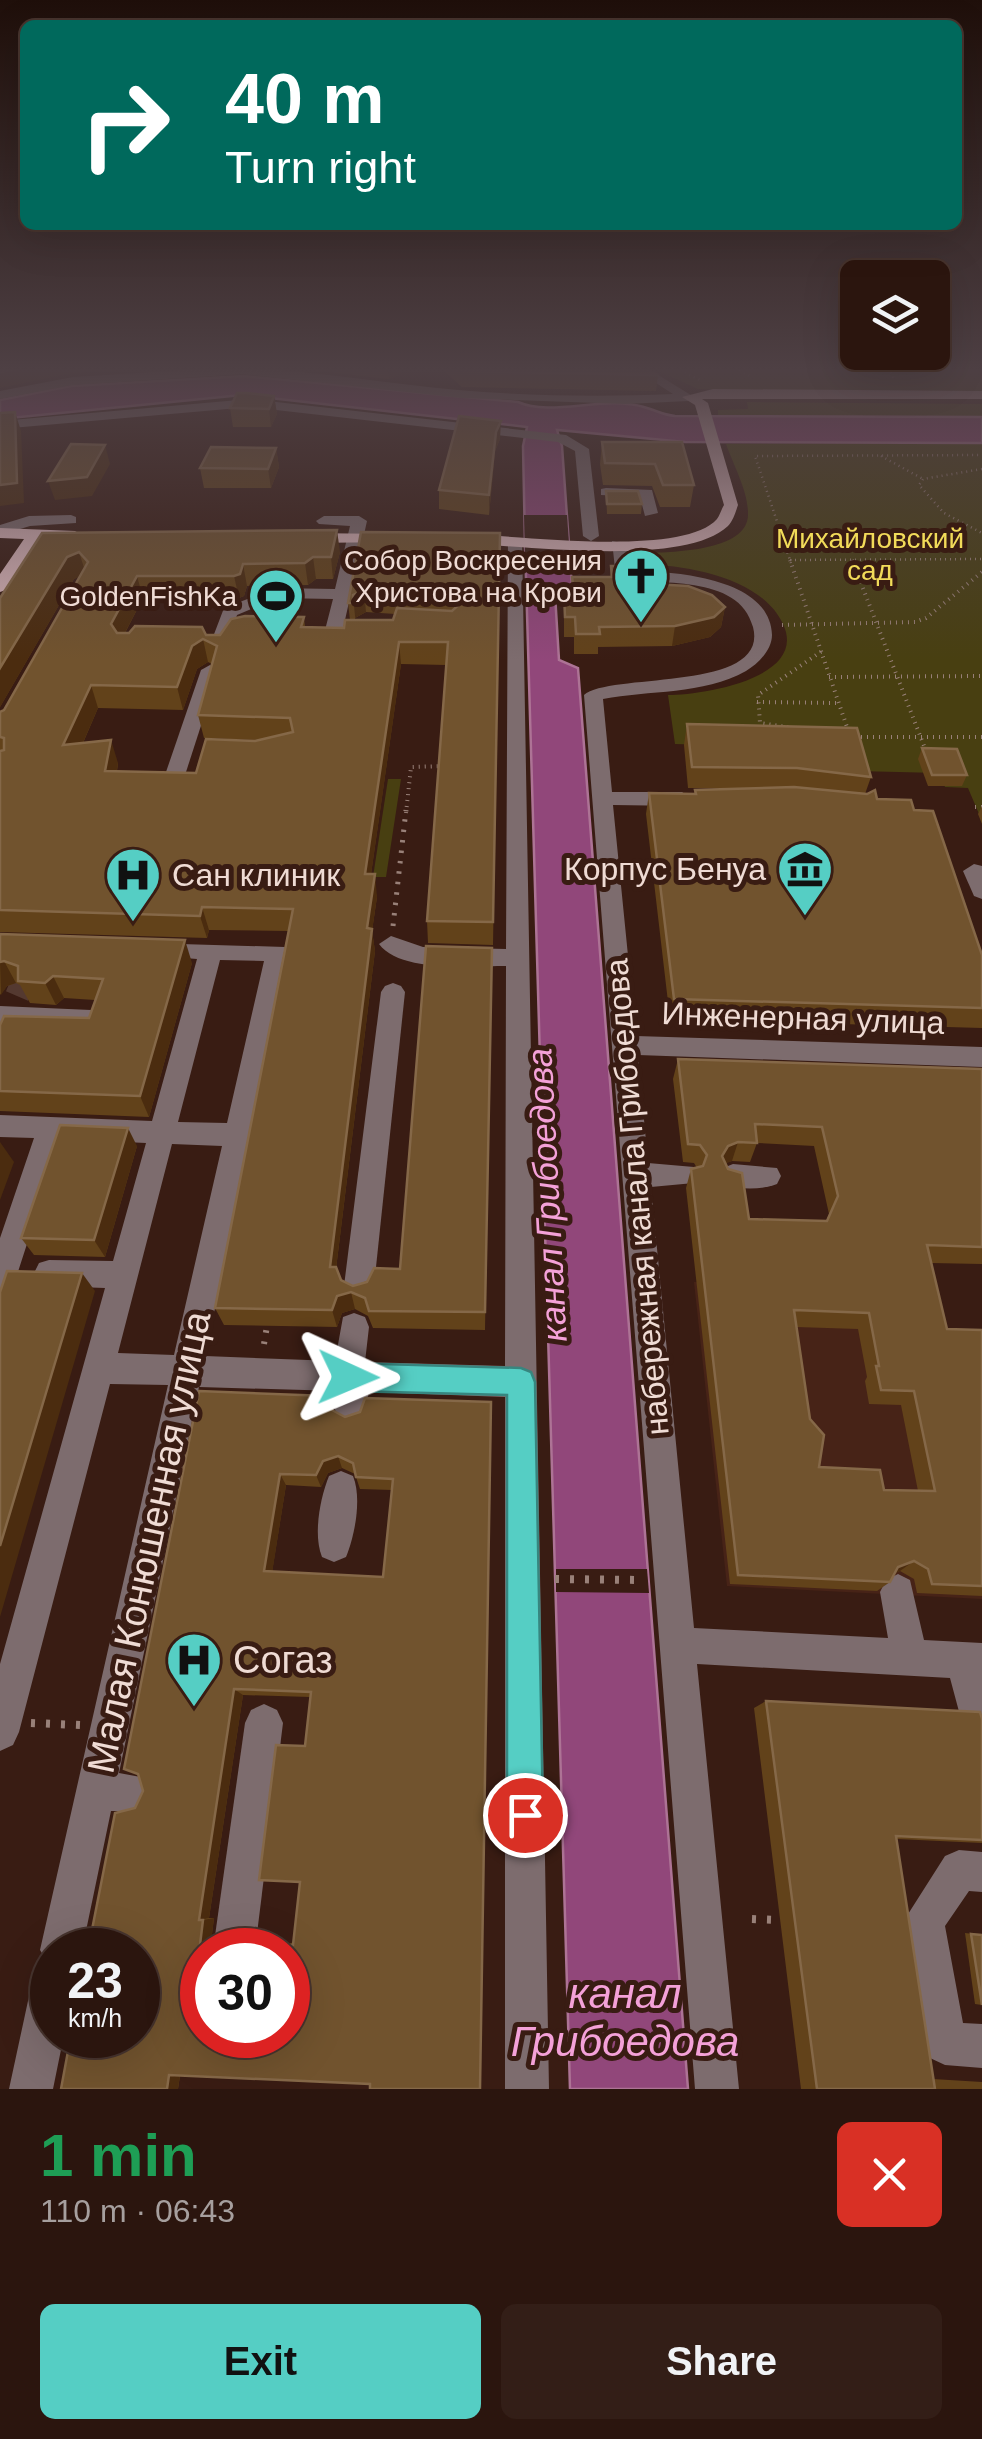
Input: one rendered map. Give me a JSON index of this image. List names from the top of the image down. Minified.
{"streets":{"street":["Инженерная улица","набережная канала Грибоедова","Малая Конюшенная улица"]},"crossings":[["Инженерная улица","набережная канала Грибоедова"]],"water":["канал Грибоедова"],"parks":["Михайловский сад"],"places":{"church":["Собор Воскресения Христова на Крови"],"sports":["GoldenFishKa"],"museum":["Корпус Бенуа"],"hospital":["Сан клиник","Согаз"]},"page":{"turn":["40 m","Turn right"],"speed":"23 km/h","limit":"30","heading":["1 min","110 m · 06:43"],"buttons":["Exit","Share"]}}
